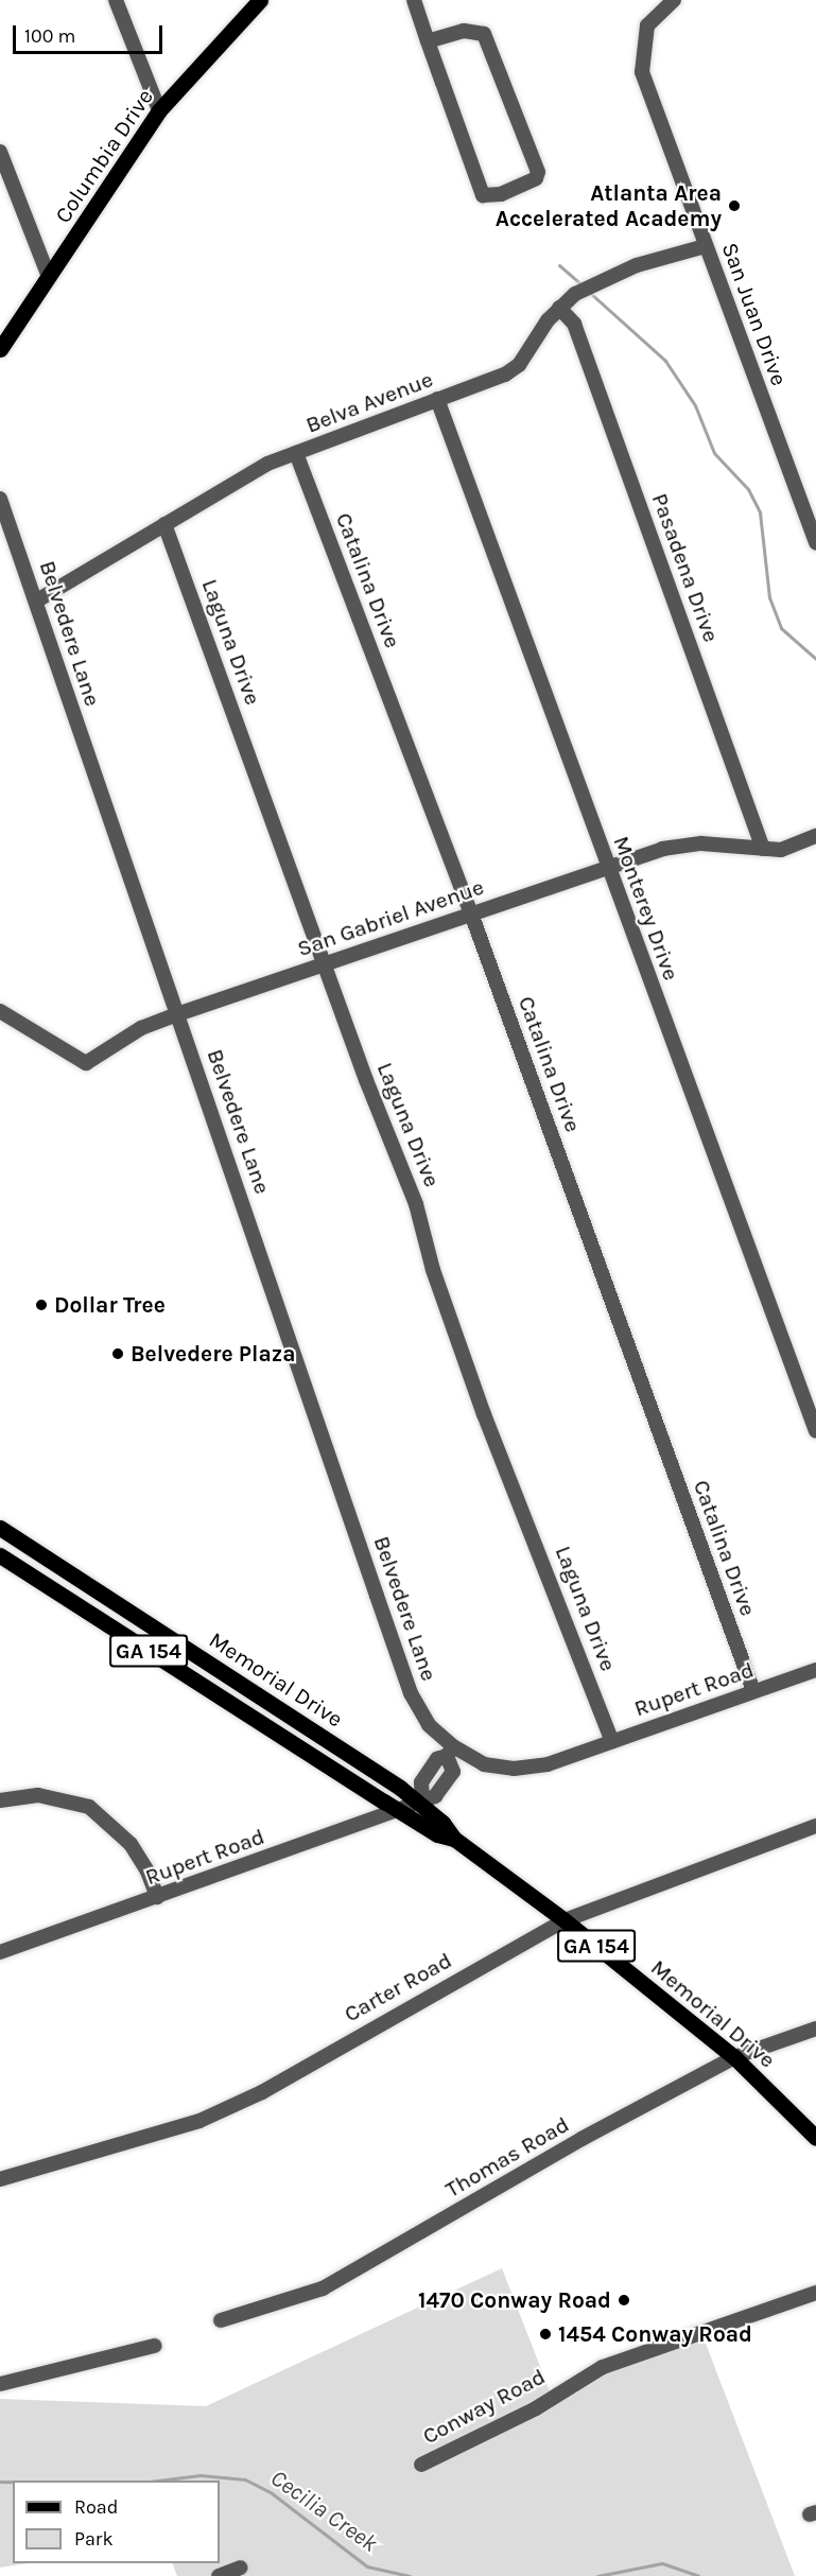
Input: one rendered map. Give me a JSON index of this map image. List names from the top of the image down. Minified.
{"streets":{"main road":["Columbia Drive","GA 154","Memorial Drive"],"street":["San Juan Drive","Belva Avenue","Pasadena Drive","Catalina Drive","Belvedere Lane","Laguna Drive","Monterey Drive","San Gabriel Avenue","Rupert Road","Carter Road","Thomas Road","Conway Road"]},"crossings":[["San Juan Drive","Belva Avenue"],["Belva Avenue","Pasadena Drive"],["Belva Avenue","Catalina Drive"],["Belva Avenue","Belvedere Lane"],["Belva Avenue","Laguna Drive"],["Belva Avenue","Monterey Drive"],["Pasadena Drive","San Gabriel Avenue"],["Catalina Drive","San Gabriel Avenue"],["Catalina Drive","Rupert Road"],["Belvedere Lane","San Gabriel Avenue"],["Belvedere Lane","Rupert Road"],["Laguna Drive","San Gabriel Avenue"],["Laguna Drive","Rupert Road"],["Monterey Drive","San Gabriel Avenue"],["Memorial Drive","Rupert Road"],["Memorial Drive","Carter Road"],["Memorial Drive","Thomas Road"]],"water":["Cecilia Creek"],"places":["Atlanta Area Accelerated Academy","Dollar Tree","Belvedere Plaza","1470 Conway Road","1454 Conway Road"],"legend":["Road","Park"],"scale_bar":"100 m"}
